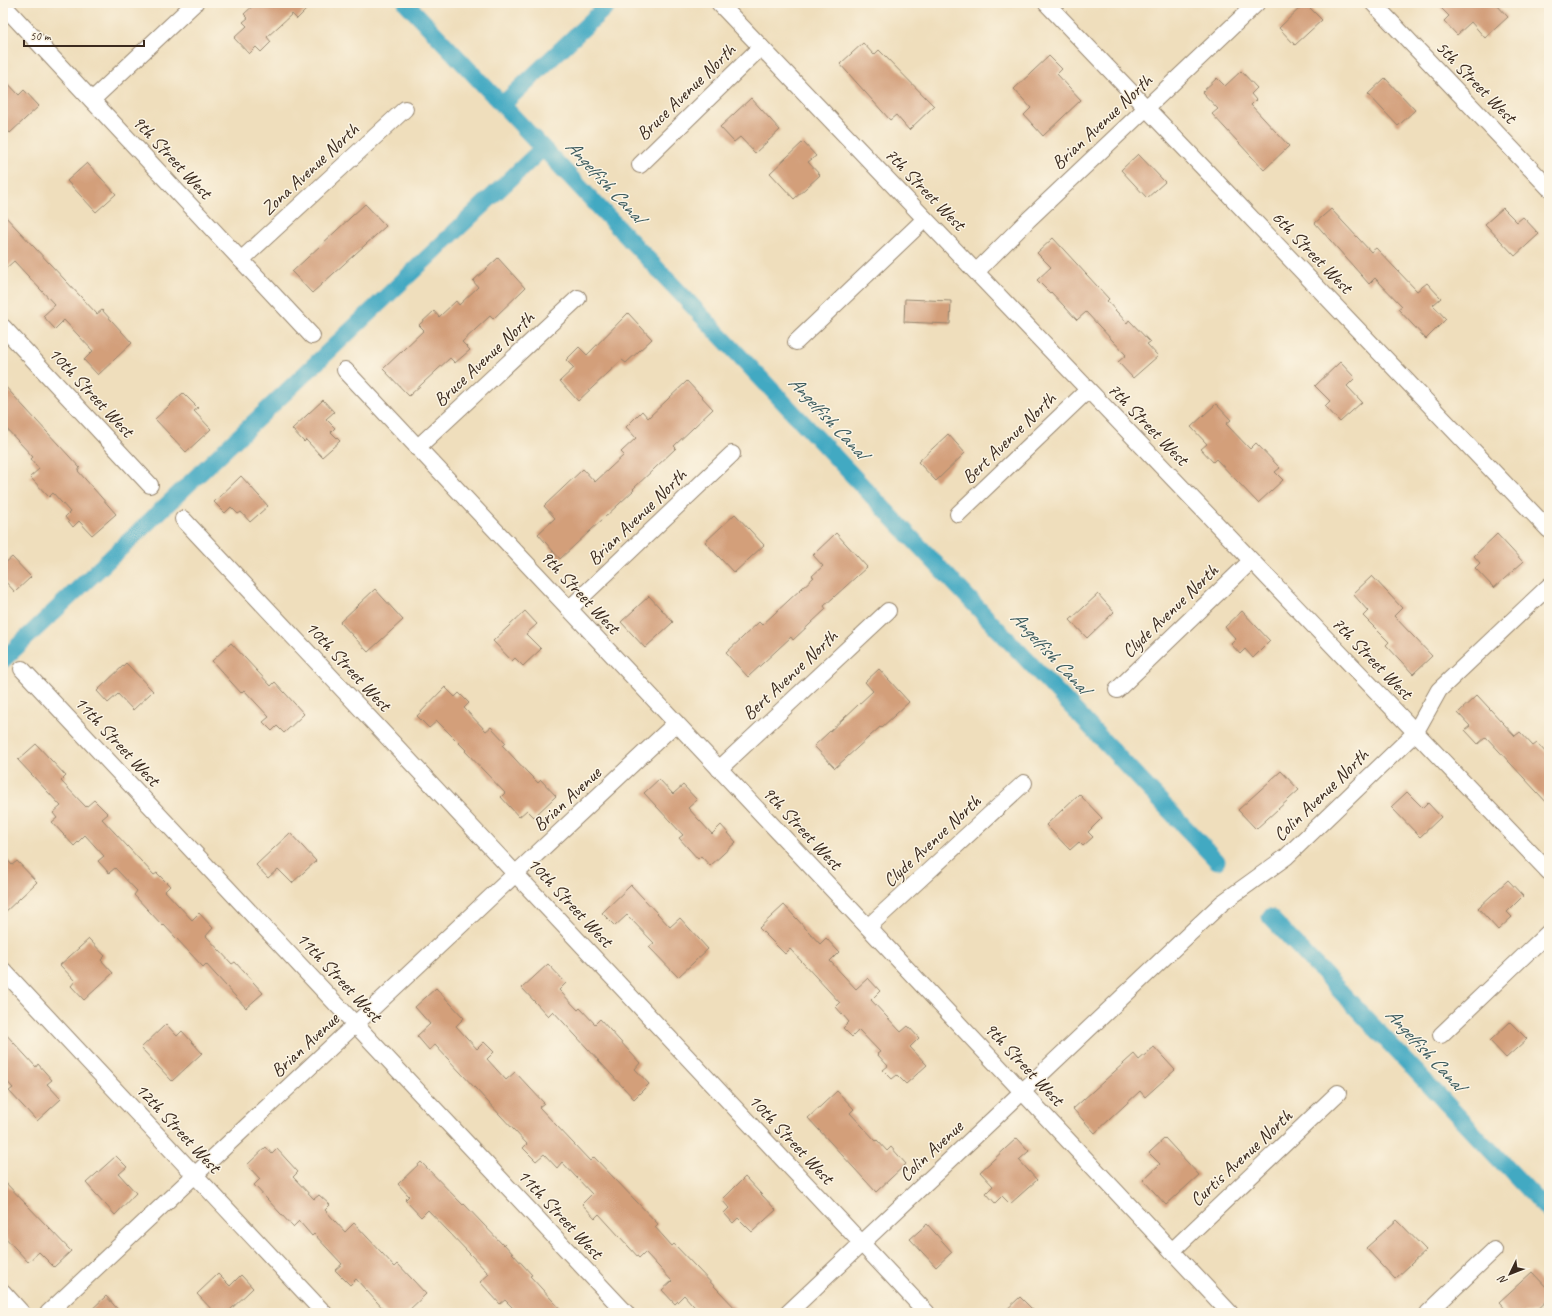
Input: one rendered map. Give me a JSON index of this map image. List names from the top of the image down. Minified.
{"streets":{"street":["5th Street West","Bruce Avenue North","Brian Avenue North","9th Street West","Zona Avenue North","7th Street West","6th Street West","10th Street West","Bert Avenue North","Clyde Avenue North","11th Street West","Colin Avenue North","Brian Avenue","12th Street West","Colin Avenue","Curtis Avenue North"]},"crossings":[["Bruce Avenue North","9th Street West"],["Bruce Avenue North","7th Street West"],["Brian Avenue North","9th Street West"],["Brian Avenue North","7th Street West"],["Brian Avenue North","6th Street West"],["9th Street West","Zona Avenue North"],["9th Street West","Bert Avenue North"],["9th Street West","Clyde Avenue North"],["9th Street West","Brian Avenue"],["9th Street West","Colin Avenue"],["9th Street West","Curtis Avenue North"],["7th Street West","Bert Avenue North"],["7th Street West","Clyde Avenue North"],["7th Street West","Colin Avenue North"],["10th Street West","Brian Avenue"],["10th Street West","Colin Avenue"],["11th Street West","Brian Avenue"],["Colin Avenue North","Colin Avenue"],["Brian Avenue","12th Street West"]],"water":["Angelfish Canal"],"scale_bar":"50 m","north":"bottom left"}
